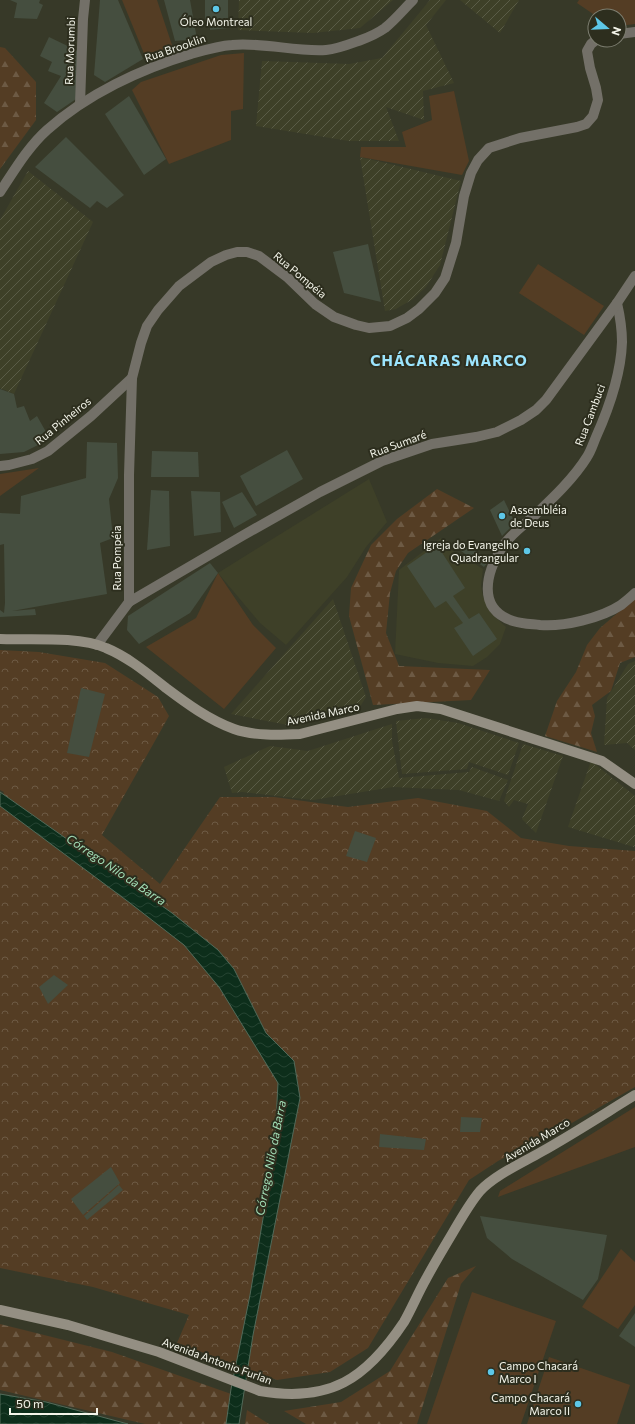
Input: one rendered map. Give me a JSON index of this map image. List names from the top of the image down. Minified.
{"streets":{"main road":["Avenida Marco","Avenida Antonio Furlan"],"street":["Rua Brooklin","Rua Morumbi","Rua Pompéia","Rua Cambuci","Rua Pinheiros","Rua Sumaré"]},"crossings":[["Rua Brooklin","Rua Morumbi"],["Rua Pompéia","Rua Pinheiros"],["Rua Pompéia","Rua Sumaré"],["Rua Pompéia","Avenida Marco"],["Rua Cambuci","Rua Sumaré"],["Avenida Marco","Avenida Antonio Furlan"]],"districts":["CHÁCARAS MARCO"],"water":["Córrego Nilo da Barra"],"places":["Óleo Montreal","Assembléia de Deus","Igreja do Evangelho Quadrangular","Campo Chacará Marco I","Campo Chacará Marco II"],"scale_bar":"50 m","north":"right"}
